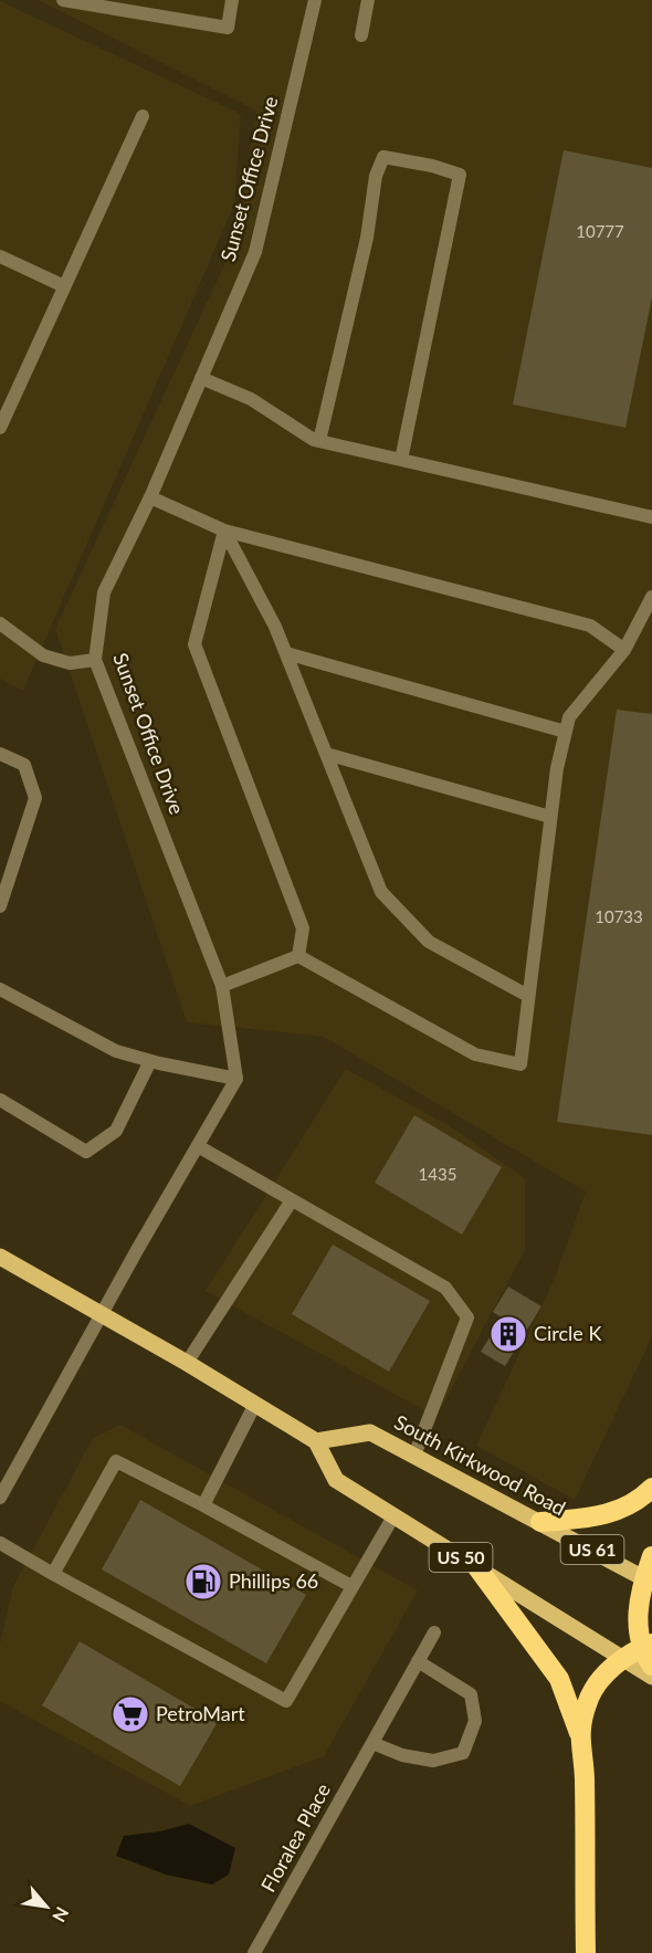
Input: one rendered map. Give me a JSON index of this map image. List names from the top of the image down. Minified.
{"streets":{"main road":["South Kirkwood Road","US 61","US 50"],"street":["Sunset Office Drive","Floralea Place"]},"crossings":[["South Kirkwood Road","US 50"]],"places":{"building":["Circle K"],"fuel station":["Phillips 66"],"supermarket":["PetroMart"]},"house_numbers":["10777","10733","1435"],"north":"bottom right"}
